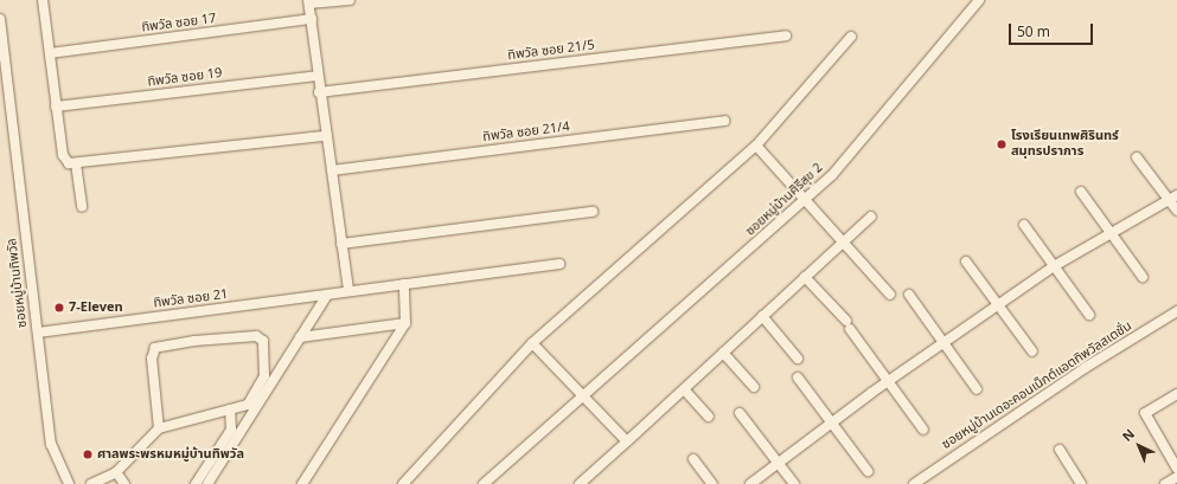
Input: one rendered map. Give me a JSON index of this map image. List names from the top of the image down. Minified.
{"streets":{"street":["ทิพวัล ซอย 17","ทิพวัล ซอย 21/5","ทิพวัล ซอย 19","ทิพวัล ซอย 21/4","ซอยหมู่บ้านศิรีสุข 2","ซอยหมู่บ้านทิพวัล","ทิพวัล ซอย 21","ซอยหมู่บ้านเดอะคอนเน็กต์แอตทิพวัลสเตชั่น"]},"crossings":[["ซอยหมู่บ้านทิพวัล","ทิพวัล ซอย 21"]],"places":["โรงเรียนเทพศิรินทร์ สมุทรปราการ","7-Eleven","ศาลพระพรหมหมู่บ้านทิพวัล"],"scale_bar":"50 m","north":"top left"}
